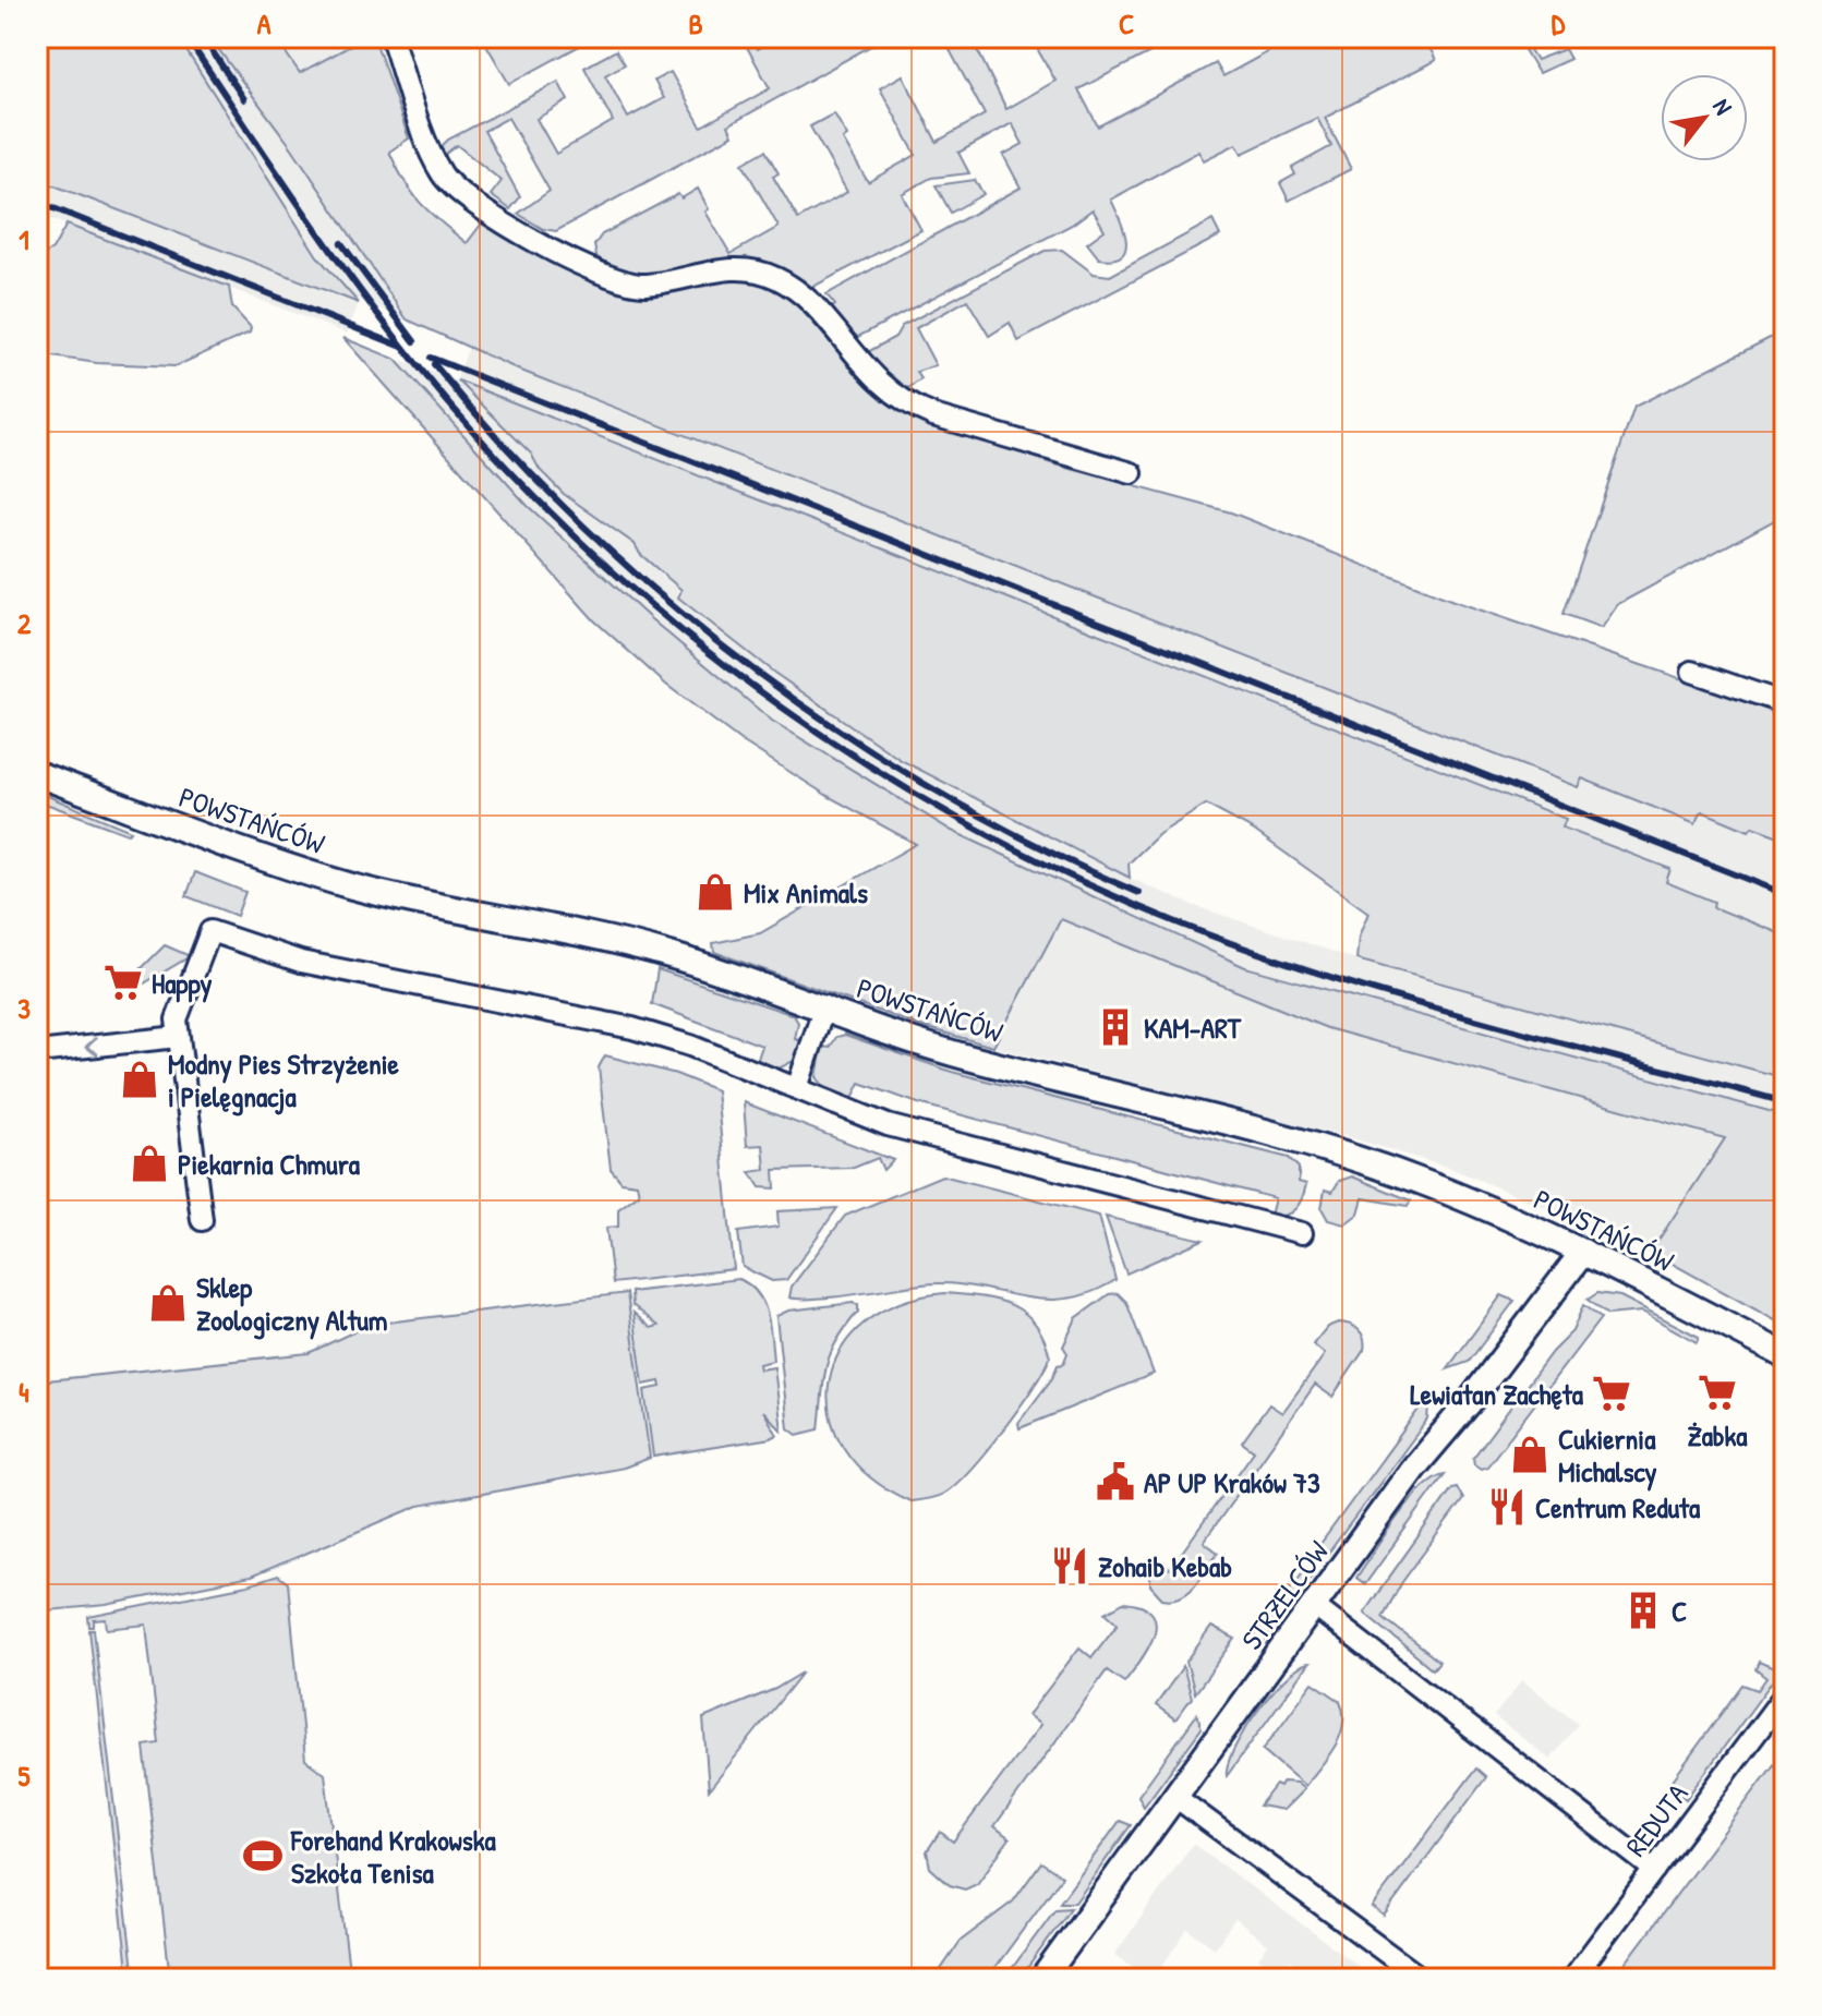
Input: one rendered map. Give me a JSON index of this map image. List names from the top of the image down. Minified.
{"streets":{"street":["POWSTAŃCÓW","STRZELCÓW","REDUTA"]},"crossings":[["POWSTAŃCÓW","STRZELCÓW"]],"places":{"shop":["Mix Animals","Modny Pies Strzyżenie i Pielęgnacja","Piekarnia Chmura","Sklep Zoologiczny Altum","Cukiernia Michalscy"],"supermarket":["Happy","Żabka","Lewiatan Zachęta"],"building":["KAM-ART","C"],"public building":["AP UP Kraków 73"],"restaurant":["Centrum Reduta","Zohaib Kebab"],"sports":["Forehand Krakowska Szkoła Tenisa"]},"north":"top right","grid":{"columns":["A","B","C","D"],"rows":["1","2","3","4","5"]}}
